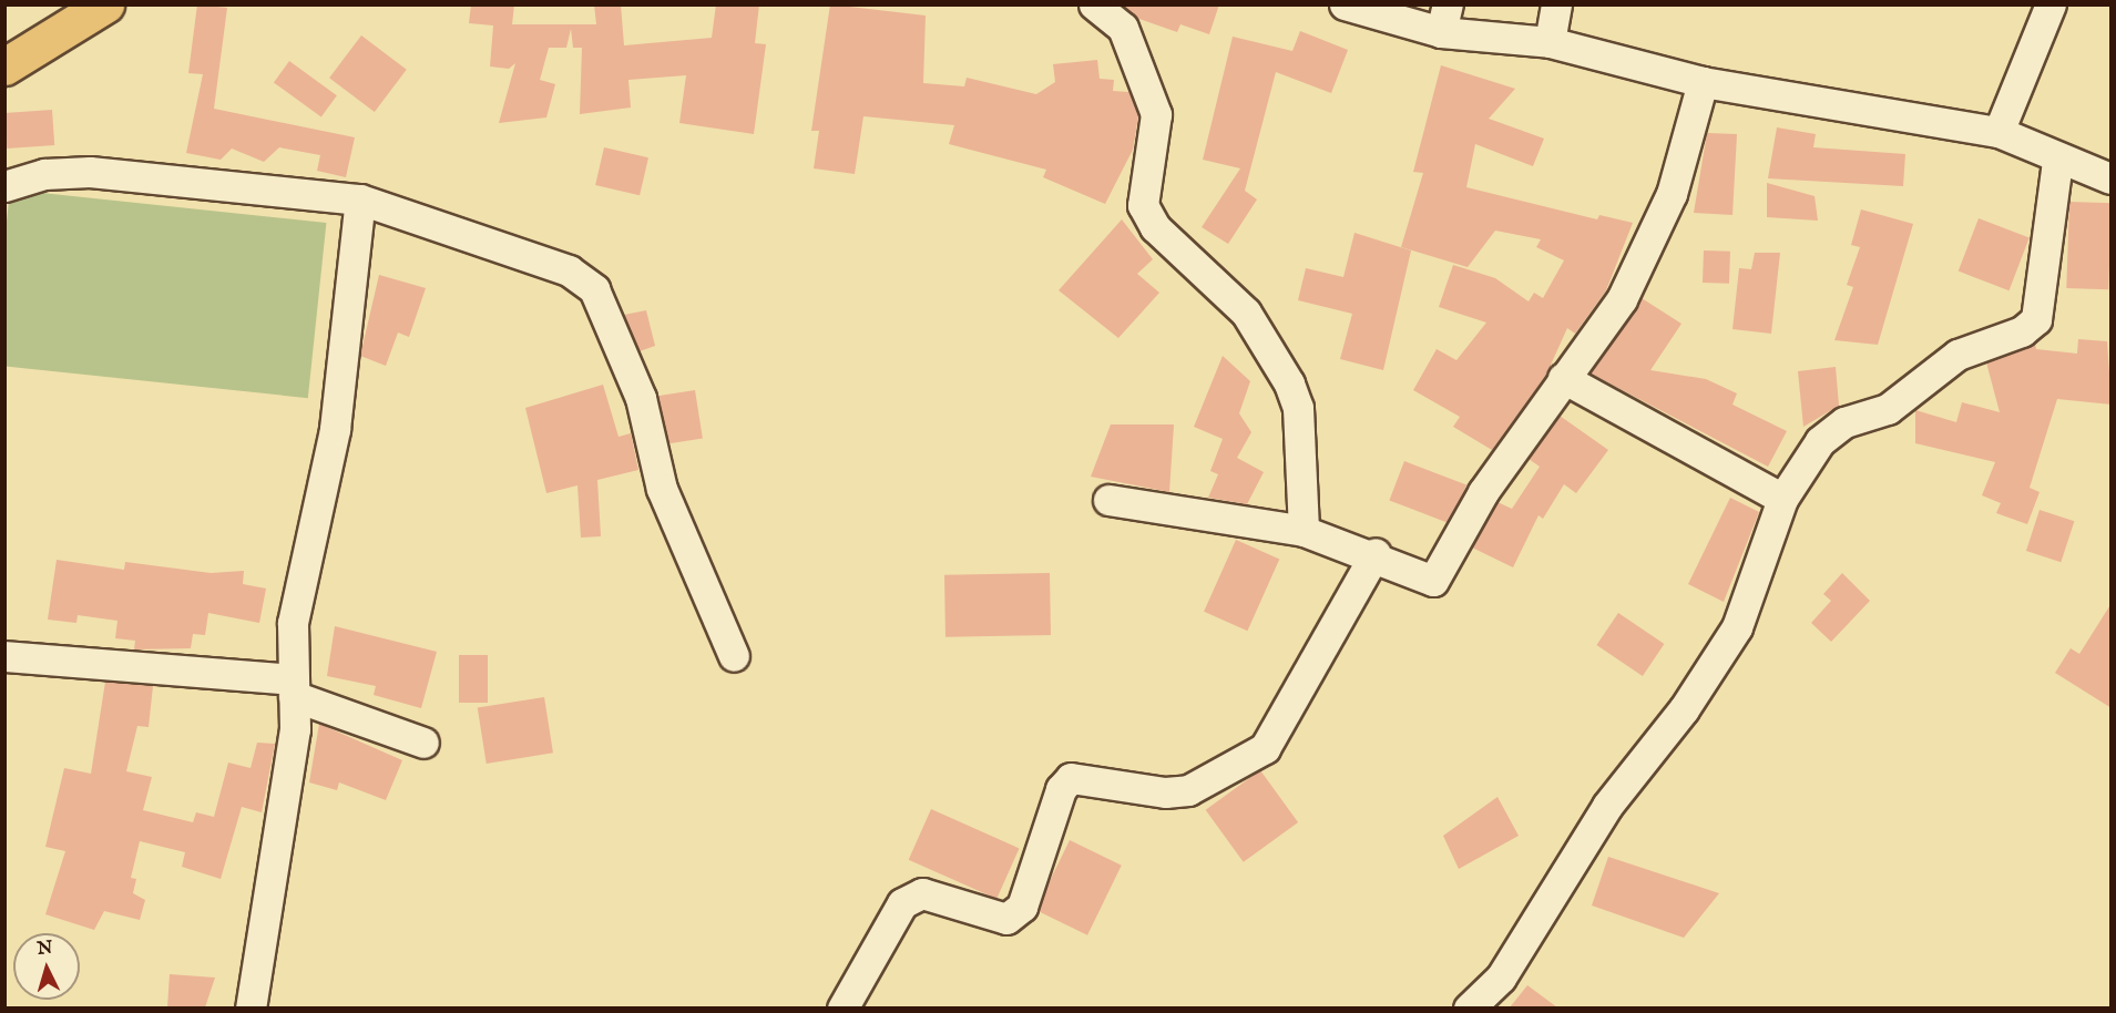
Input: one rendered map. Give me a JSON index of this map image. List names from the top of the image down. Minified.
{"north":"top"}
